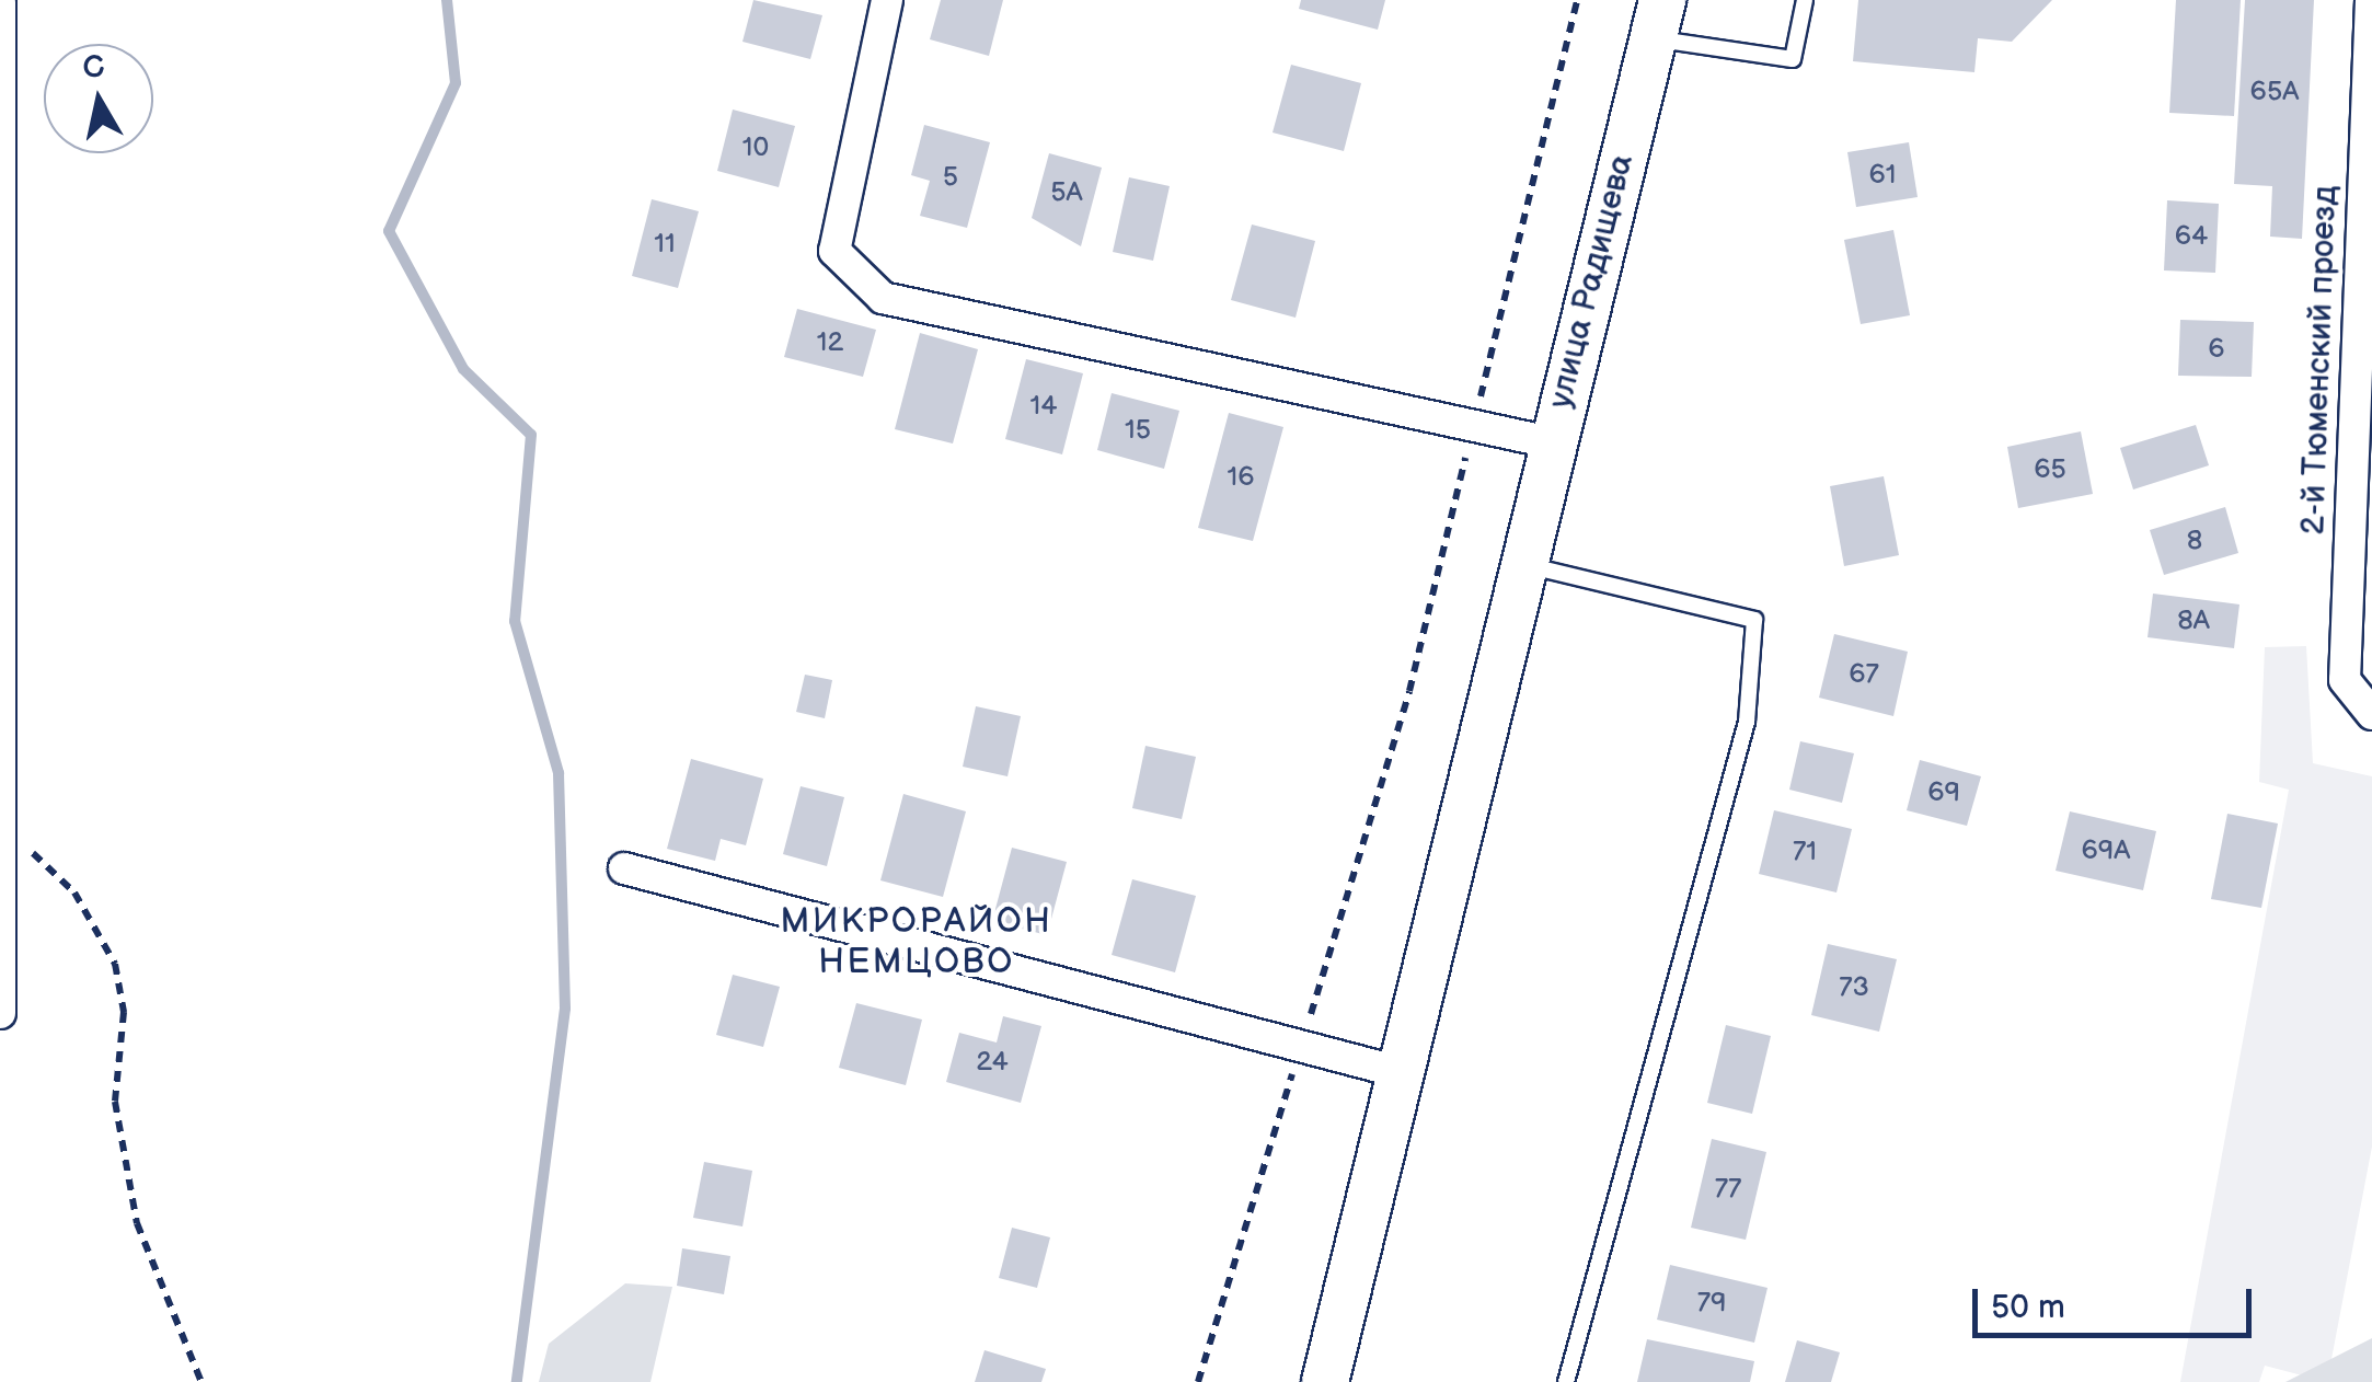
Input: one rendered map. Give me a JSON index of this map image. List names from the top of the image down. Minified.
{"streets":{"main road":["улица Радищева"],"street":["2-й Тюменский проезд"]},"districts":["МИКРОРАЙОН НЕМЦОВО"],"house_numbers":["65А","10","61","5","5А","64","11","12","6","14","15","65","16","8","8А","67","69","69А","71","73","24","77","79"],"scale_bar":"50 m","north":"top"}
